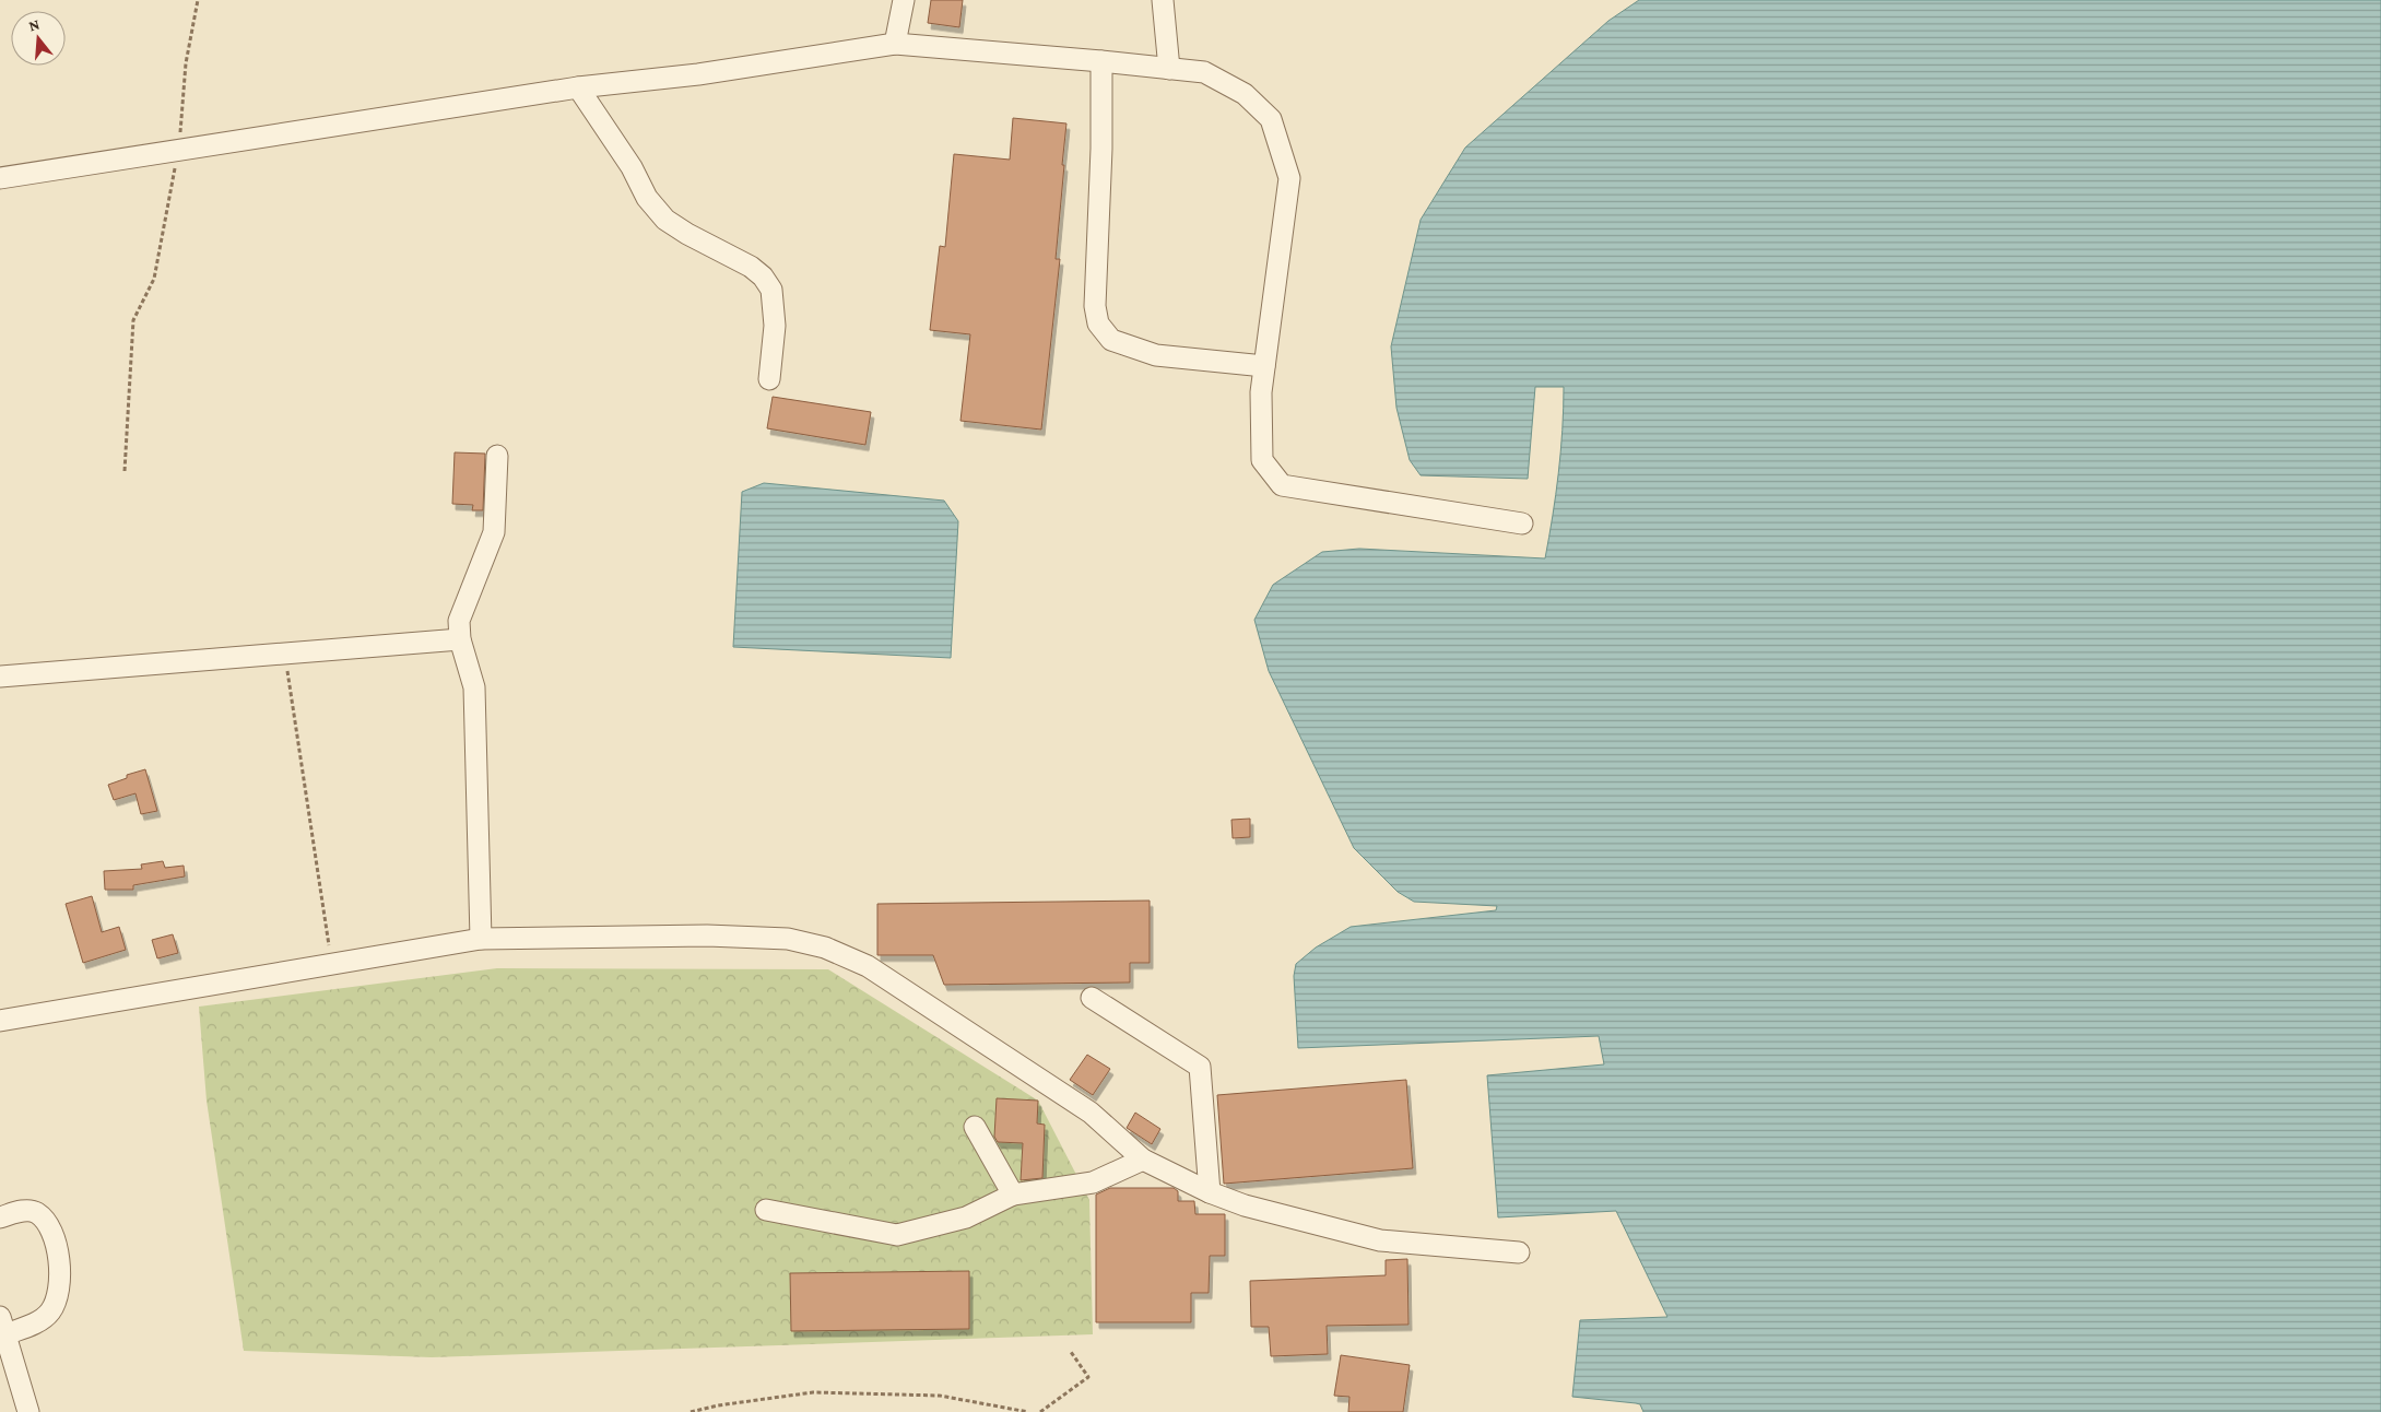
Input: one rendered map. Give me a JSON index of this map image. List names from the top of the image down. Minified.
{"north":"top"}
